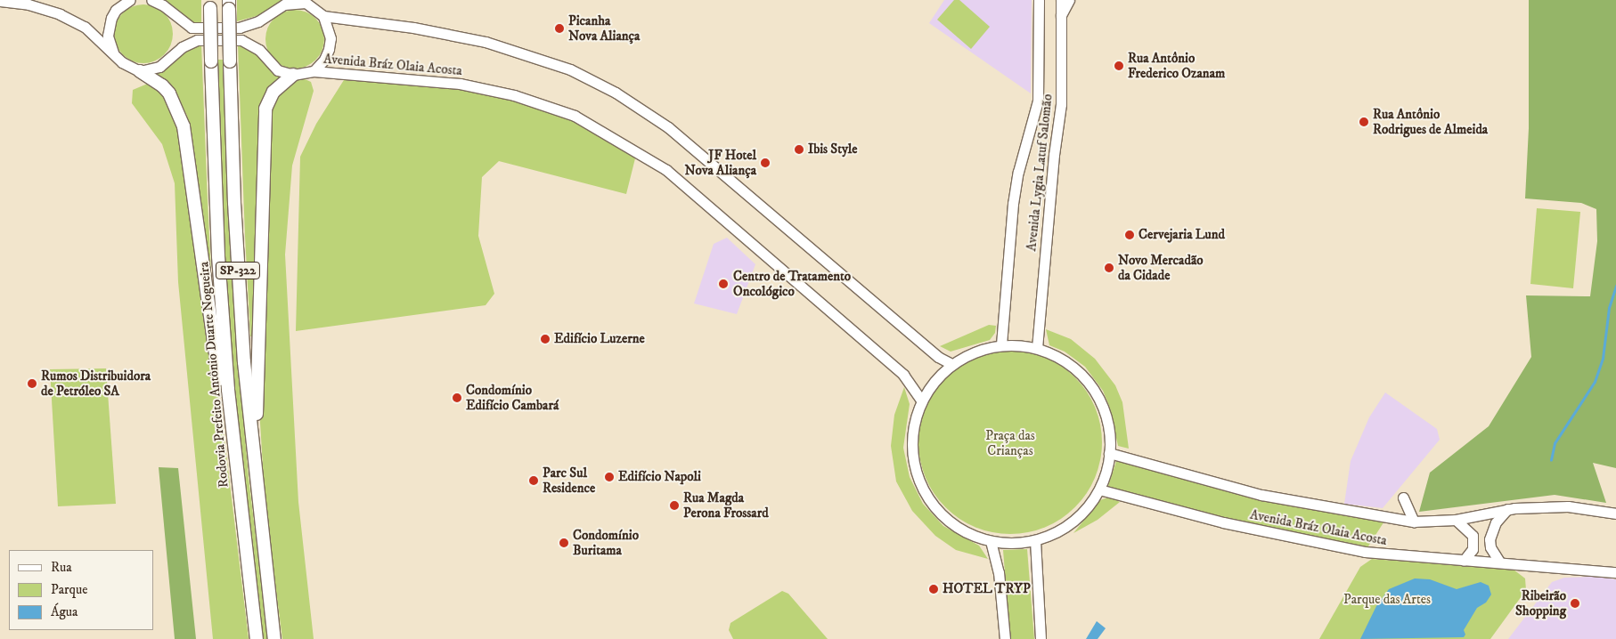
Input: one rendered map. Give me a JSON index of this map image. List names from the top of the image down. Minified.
{"streets":{"highway":["SP-322","Rodovia Prefeito Antônio Duarte Nogueira"],"main road":["Avenida Bráz Olaia Acosta","Avenida Lygia Latuf Salomão"]},"parks":["Praça das Crianças","Parque das Artes"],"places":["Picanha Nova Aliança","Rua Antônio Frederico Ozanam","Rua Antônio Rodrigues de Almeida","Ibis Style","JF Hotel Nova Aliança","Cervejaria Lund","Novo Mercadão da Cidade","Centro de Tratamento Oncológico","Edifício Luzerne","Rumos Distribuidora de Petróleo SA","Condomínio Edifício Cambará","Edifício Napoli","Parc Sul Residence","Rua Magda Perona Frossard","Condomínio Buritama","HOTEL TRYP","Ribeirão Shopping"],"legend":["Rua","Parque","Água"]}
